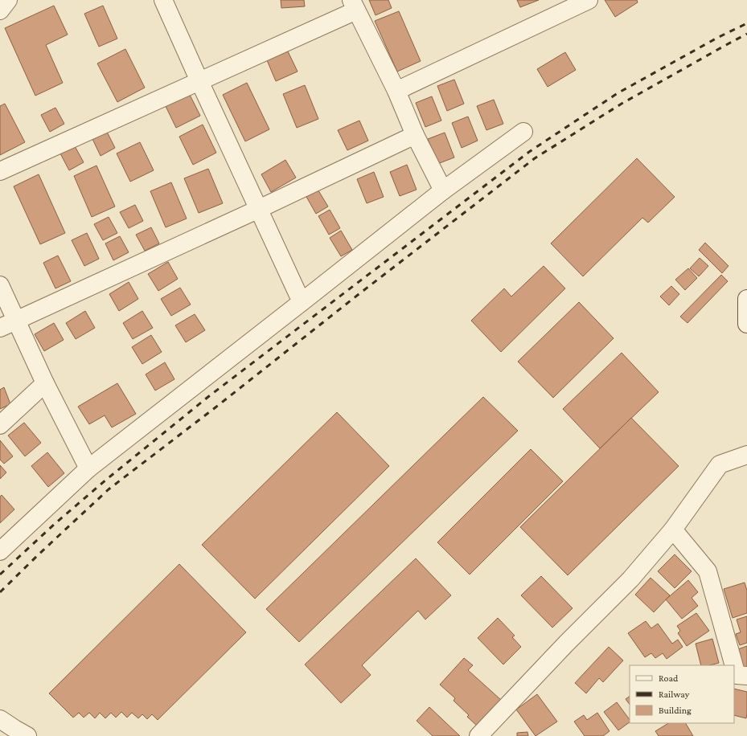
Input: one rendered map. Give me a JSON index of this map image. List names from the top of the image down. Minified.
{"legend":["Road","Railway","Building"]}
